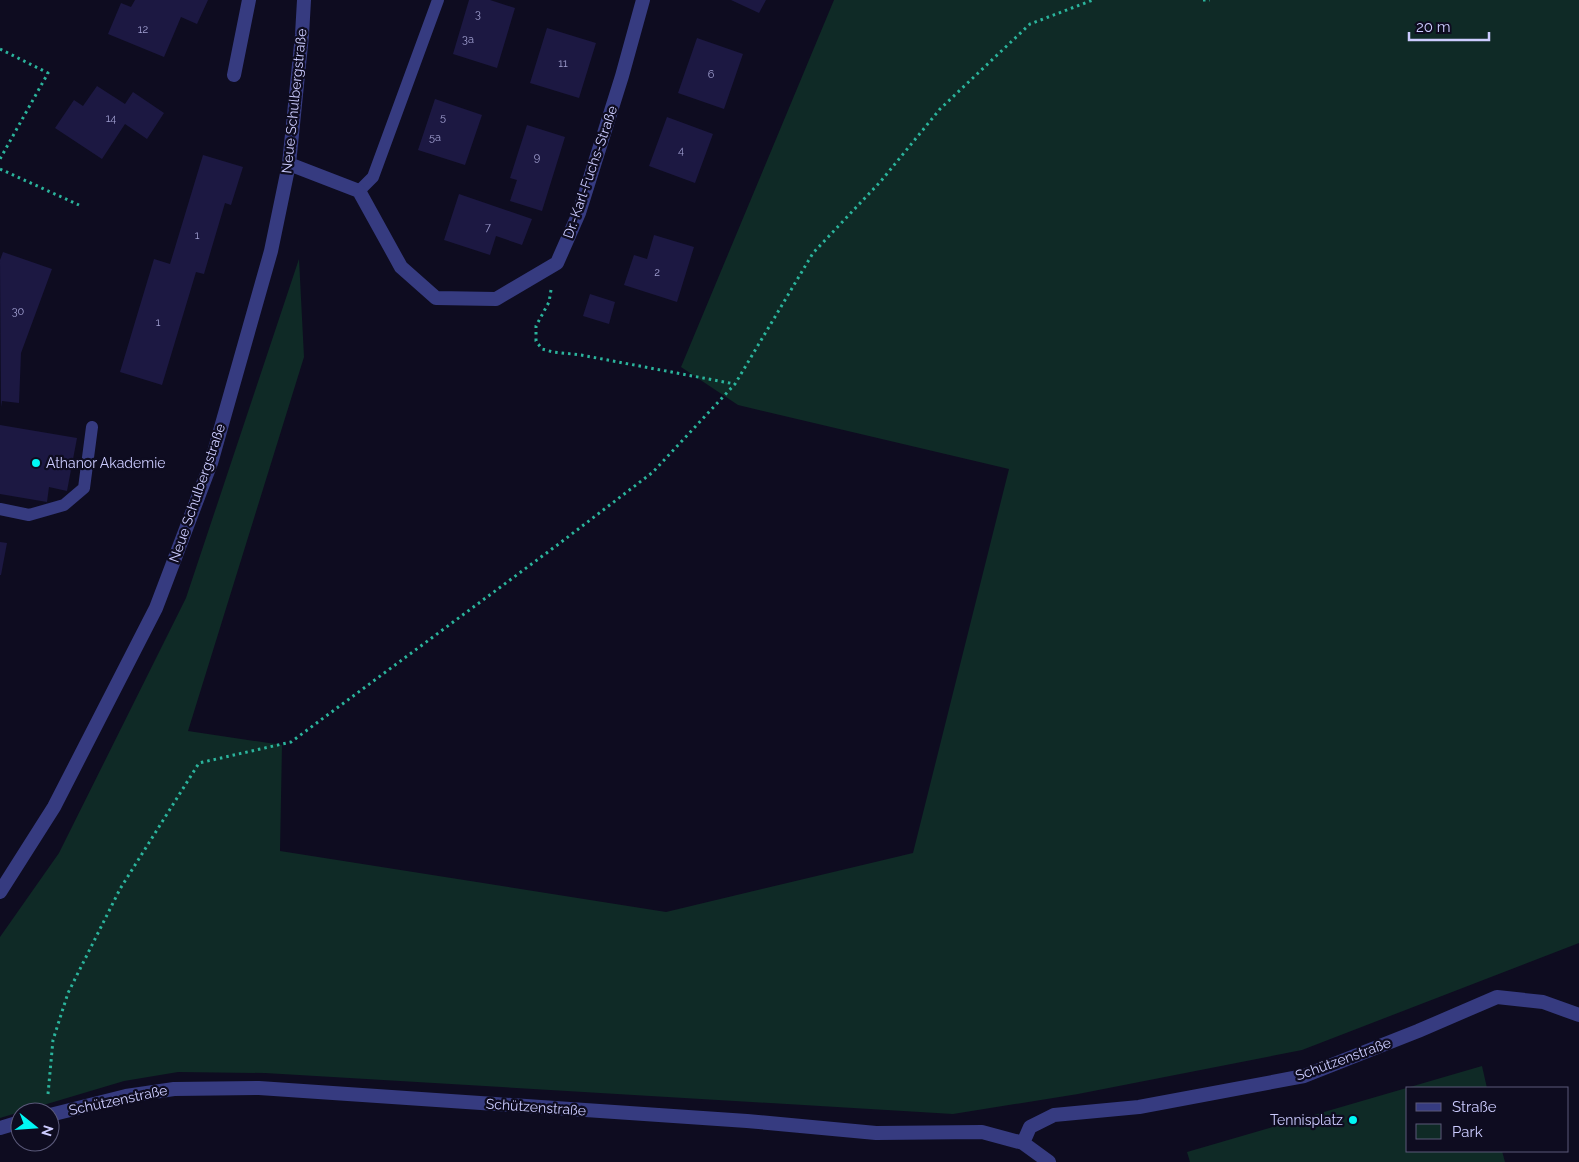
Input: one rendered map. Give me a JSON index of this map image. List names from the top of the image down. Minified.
{"streets":{"street":["Neue Schulbergstraße","Dr.-Karl-Fuchs-Straße","Schützenstraße"]},"places":["Athanor Akademie","Tennisplatz"],"house_numbers":["3","12","3a","11","6","5","14","5a","4","9","7","1","2","30","1"],"legend":["Straße","Park"],"scale_bar":"20 m","north":"right"}
